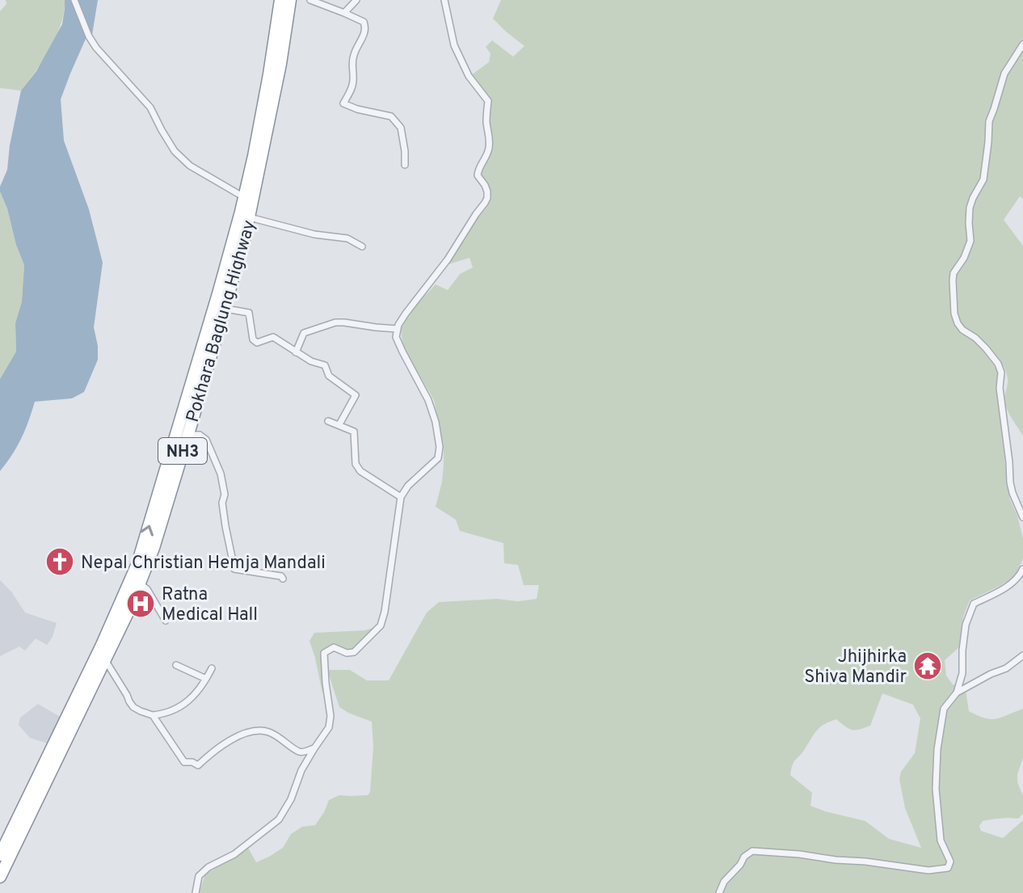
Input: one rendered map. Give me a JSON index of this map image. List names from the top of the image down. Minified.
{"streets":{"highway":["Pokhara Baglung Highway","NH3"]},"places":{"church":["Nepal Christian Hemja Mandali"],"hospital":["Ratna Medical Hall"],"temple":["Jhijhirka Shiva Mandir"]}}
